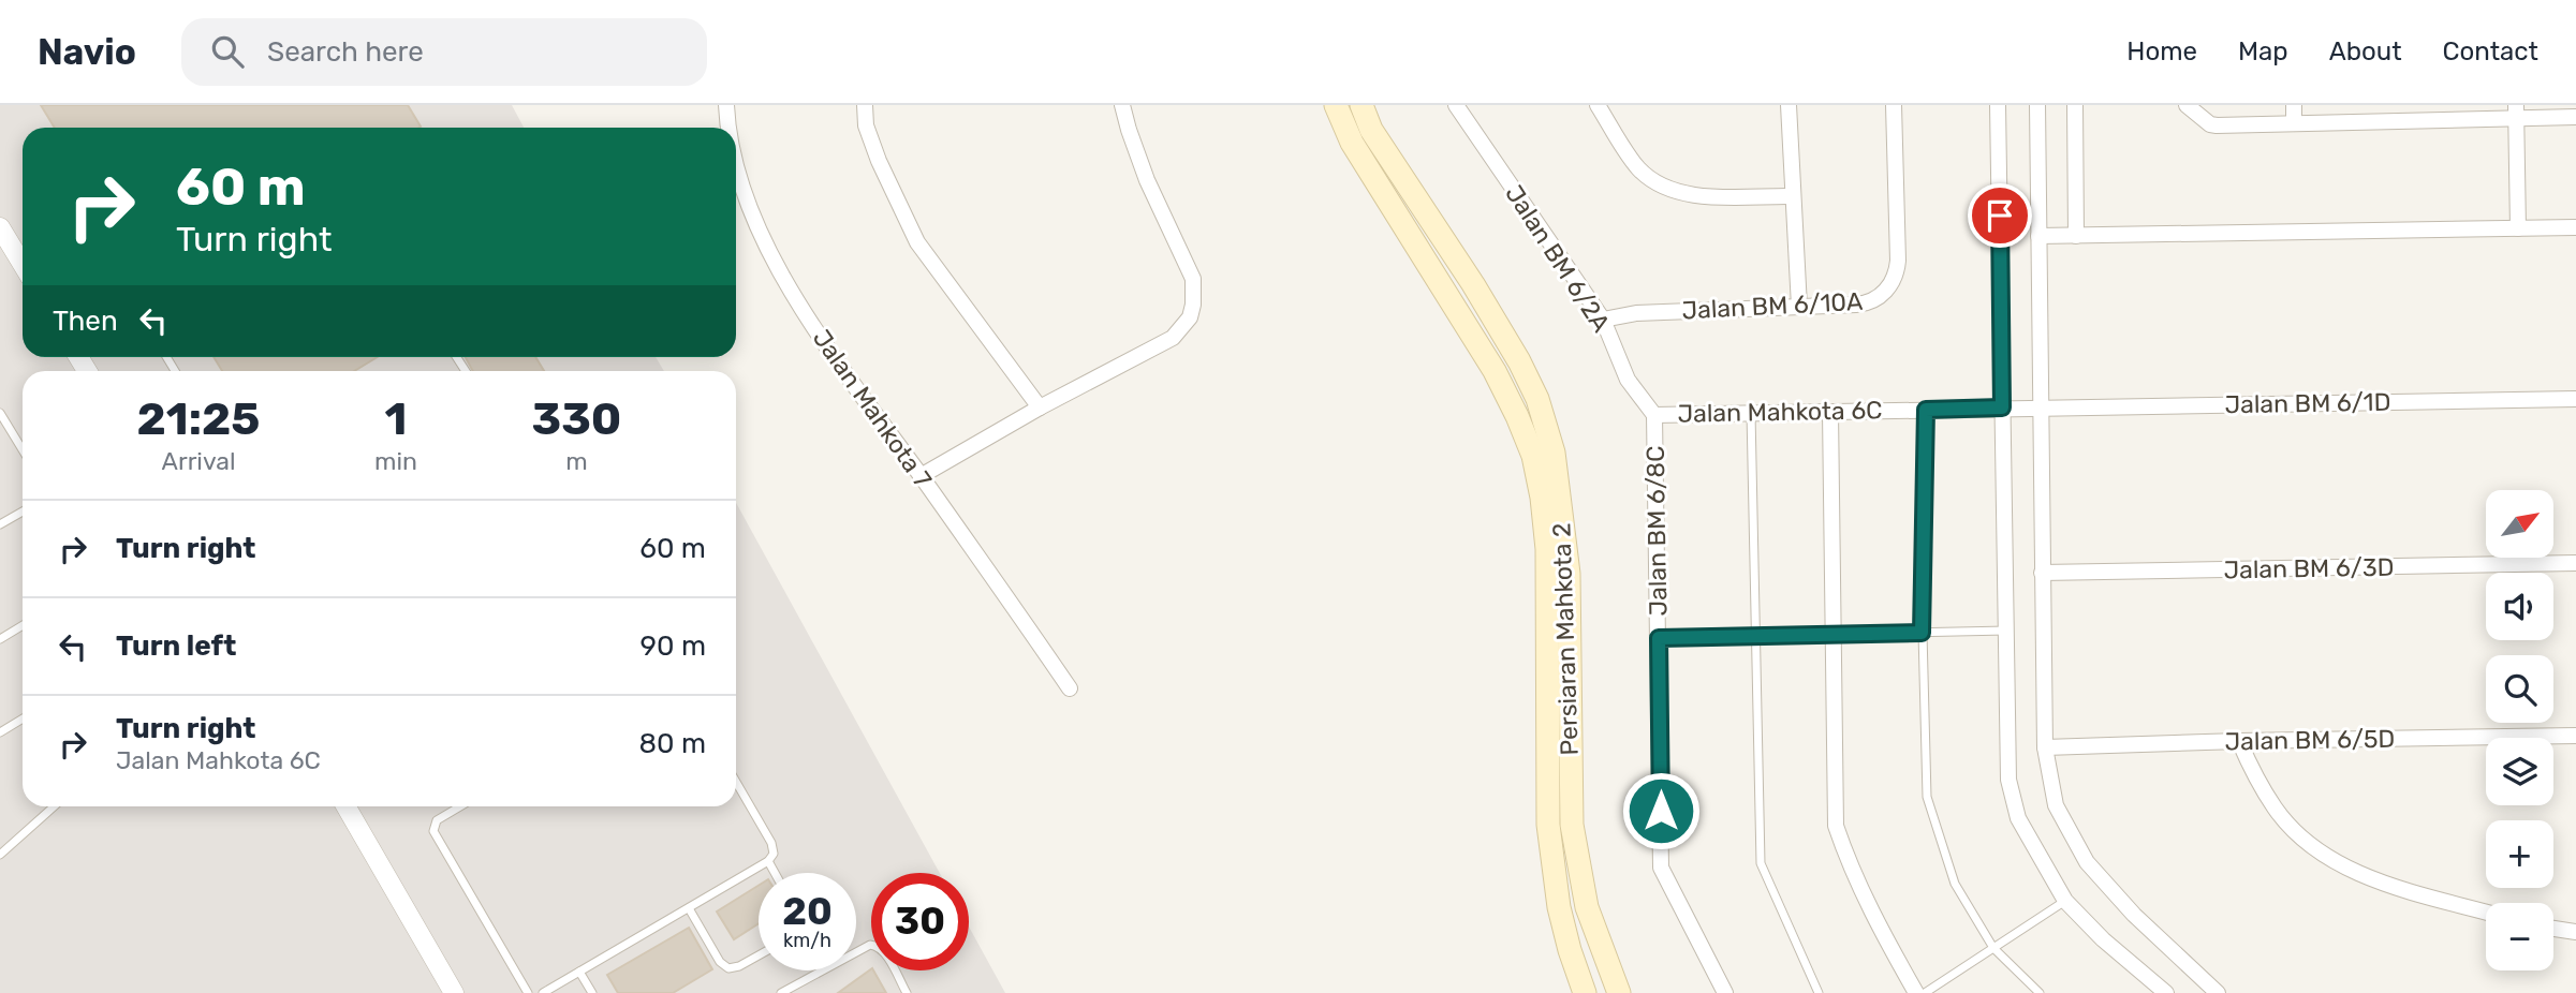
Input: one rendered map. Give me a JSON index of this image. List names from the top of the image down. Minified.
{"streets":{"main road":["Persiaran Mahkota 2"],"street":["Jalan BM 6/2A","Jalan BM 6/10A","Jalan BM 6/1D","Jalan Mahkota 7","Jalan Mahkota 6C","Jalan BM 6/8C","Jalan BM 6/3D","Jalan BM 6/5D"]},"crossings":[["Jalan BM 6/2A","Jalan BM 6/10A"],["Jalan BM 6/2A","Jalan Mahkota 6C"],["Jalan BM 6/2A","Jalan BM 6/8C"],["Jalan BM 6/1D","Jalan Mahkota 6C"],["Jalan Mahkota 6C","Jalan BM 6/8C"]],"north":"top right","page":{"header":"Navio","search":"Search here","nav":["Home","Map","About","Contact"],"turn":["60 m","Turn right"],"then":"Then","eta":["21:25","Arrival","1","min","330","m"],"map_buttons":["+","−"],"list":[{"name":"Turn right","value":"60 m"},{"name":"Turn left","value":"90 m"},{"name":"Turn right","note":"Jalan Mahkota 6C","value":"80 m"}],"speed":"20 km/h","limit":"30"}}
